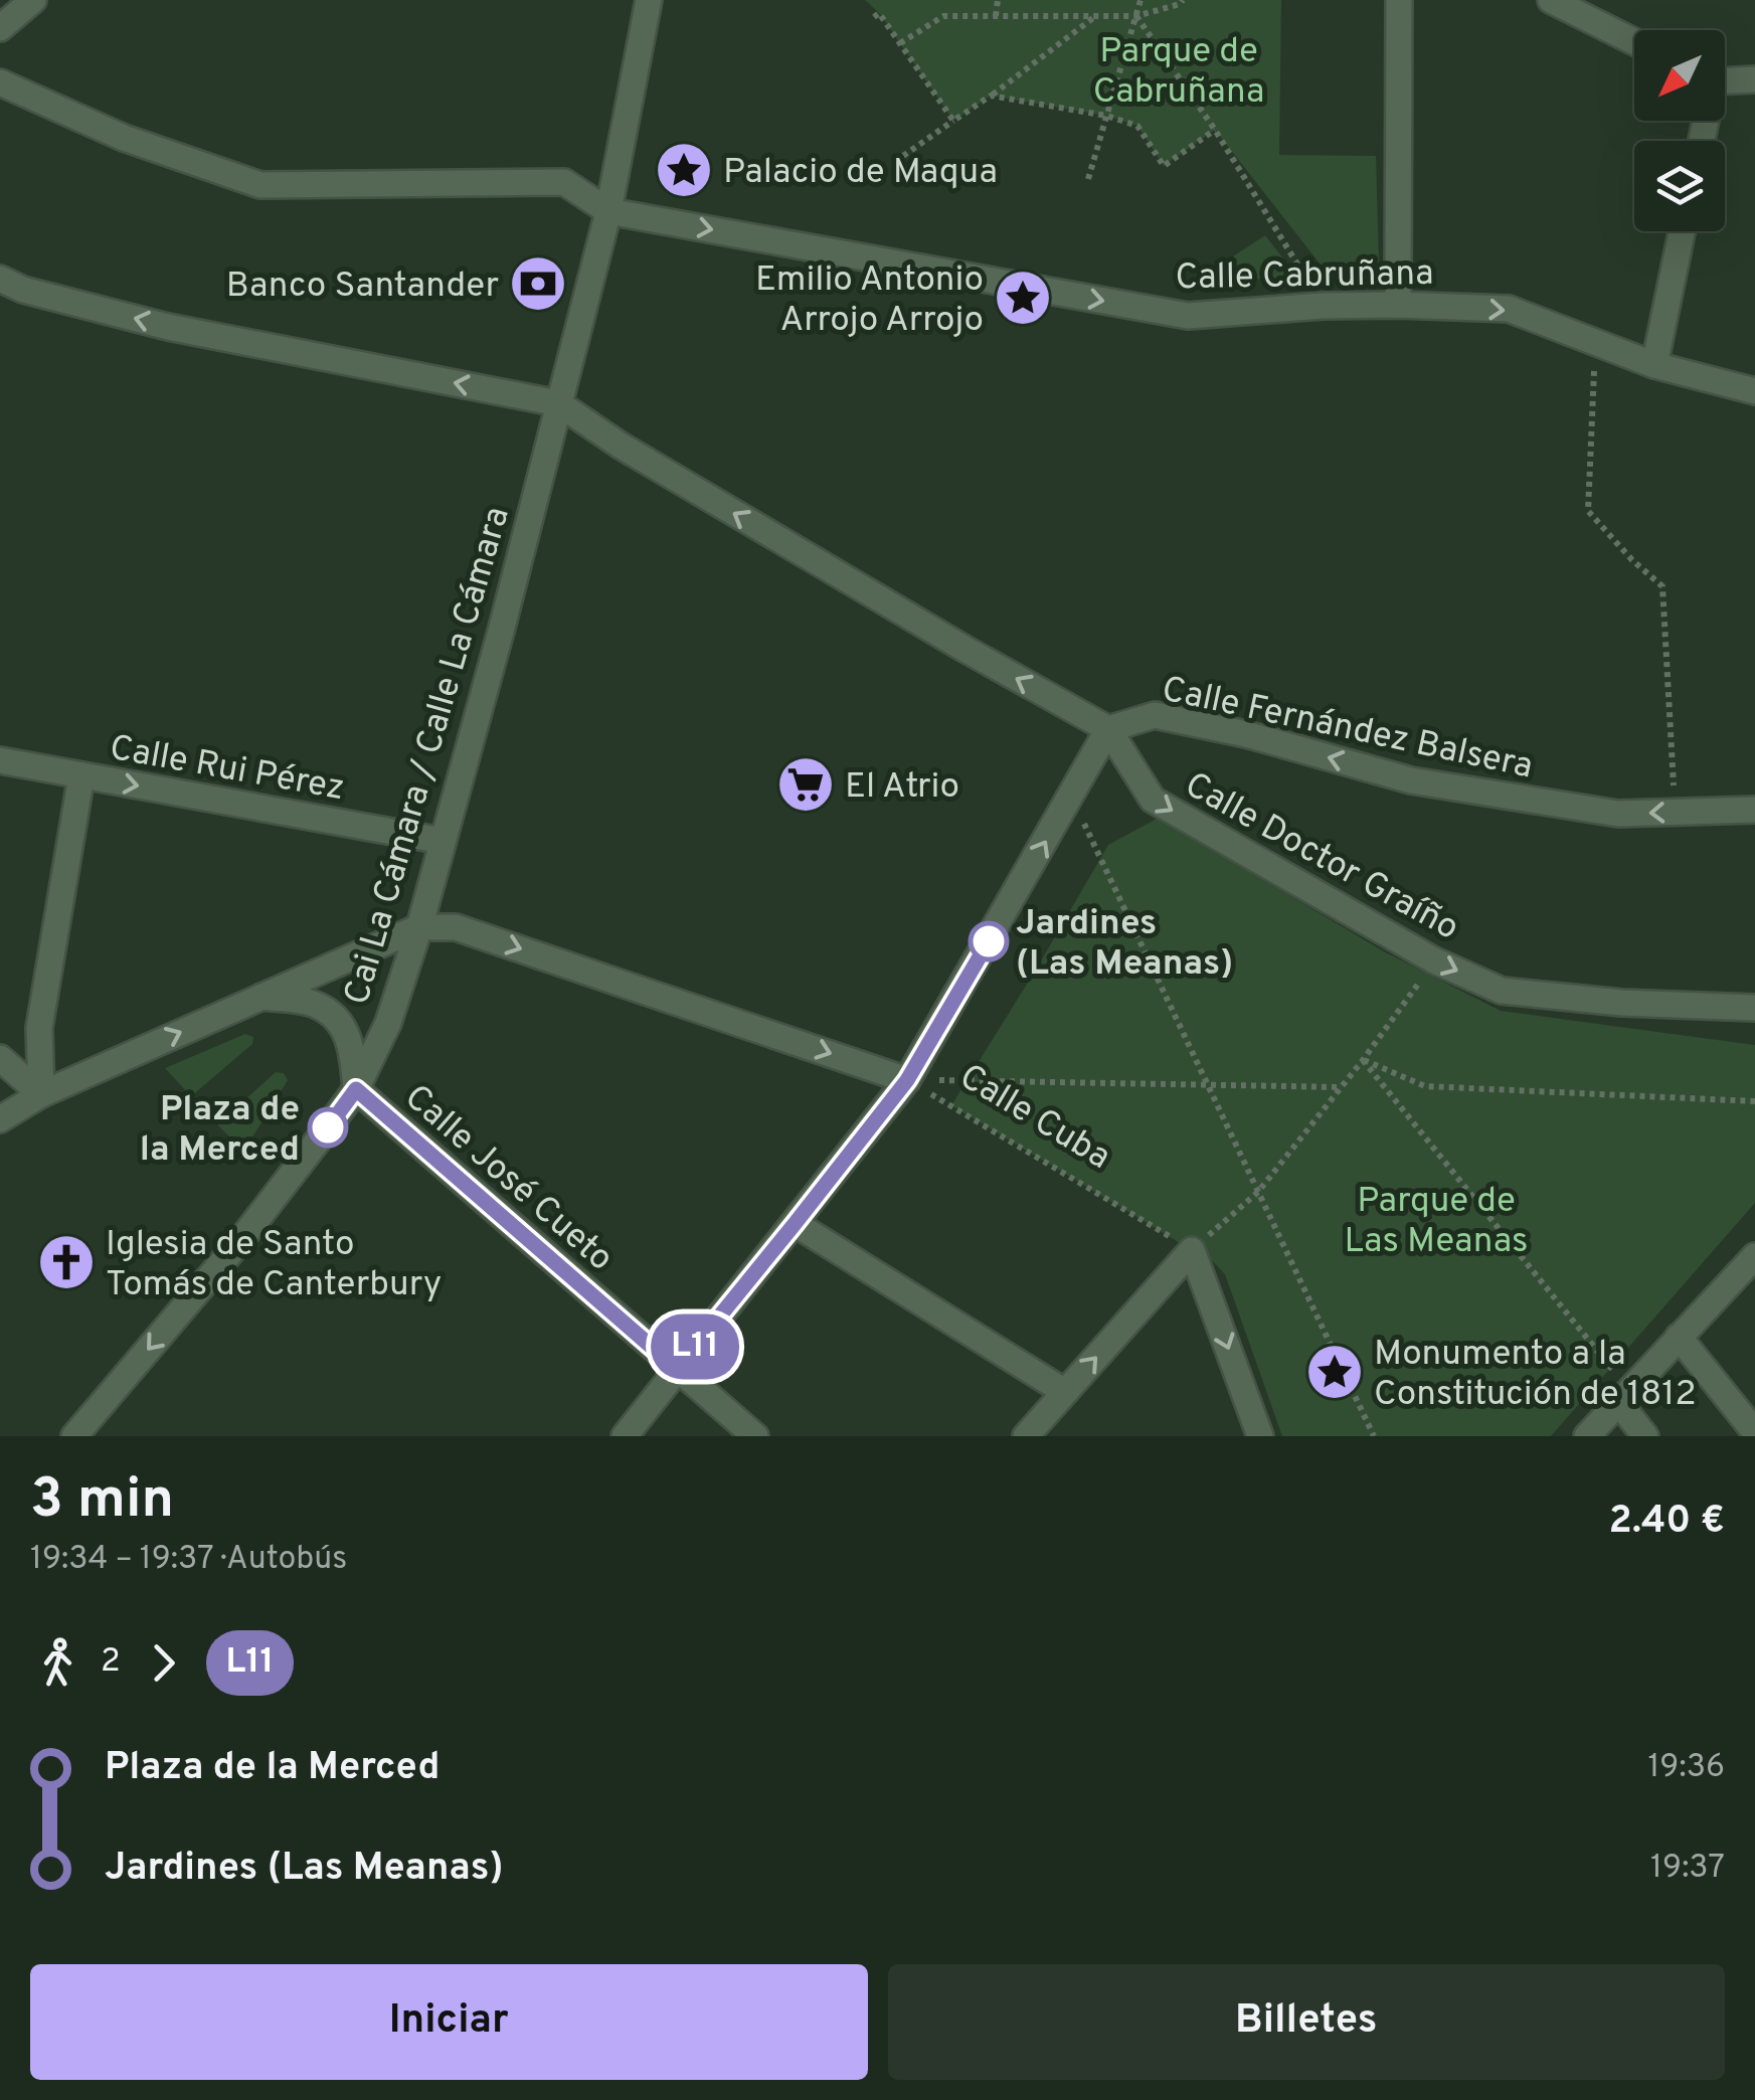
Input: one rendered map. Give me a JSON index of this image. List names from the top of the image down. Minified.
{"streets":{"street":["Calle Cabruñana","Calle Fernández Balsera","Cai La Cámara / Calle La Cámara","Calle Rui Pérez","Calle Doctor Graíño","Calle Cuba","Calle José Cueto"]},"crossings":[["Calle Cabruñana","Cai La Cámara / Calle La Cámara"],["Calle Fernández Balsera","Calle Doctor Graíño"],["Cai La Cámara / Calle La Cámara","Calle Rui Pérez"],["Cai La Cámara / Calle La Cámara","Calle Doctor Graíño"],["Cai La Cámara / Calle La Cámara","Calle Cuba"],["Cai La Cámara / Calle La Cámara","Calle José Cueto"]],"one_way":["Calle Cabruñana","Calle Fernández Balsera","Calle Rui Pérez","Calle Cuba"],"parks":["Parque de Cabruñana","Parque de Las Meanas"],"places":{"place":["Palacio de Maqua","Emilio Antonio Arrojo Arrojo","Monumento a la Constitución de 1812"],"bank":["Banco Santander"],"supermarket":["El Atrio"],"other":["Jardines (Las Meanas)","Plaza de la Merced"],"church":["Iglesia de Santo Tomás de Canterbury"]},"lines":["bus line L11"],"north":"bottom left","page":{"on_map":"L11","heading":["3 min","19:34 – 19:37 · Autobús","2.40 €"],"legs":["2","L11"],"list":[{"name":"Plaza de la Merced","value":"19:36"},{"name":"Jardines (Las Meanas)","value":"19:37"}],"buttons":["Iniciar","Billetes"]}}
